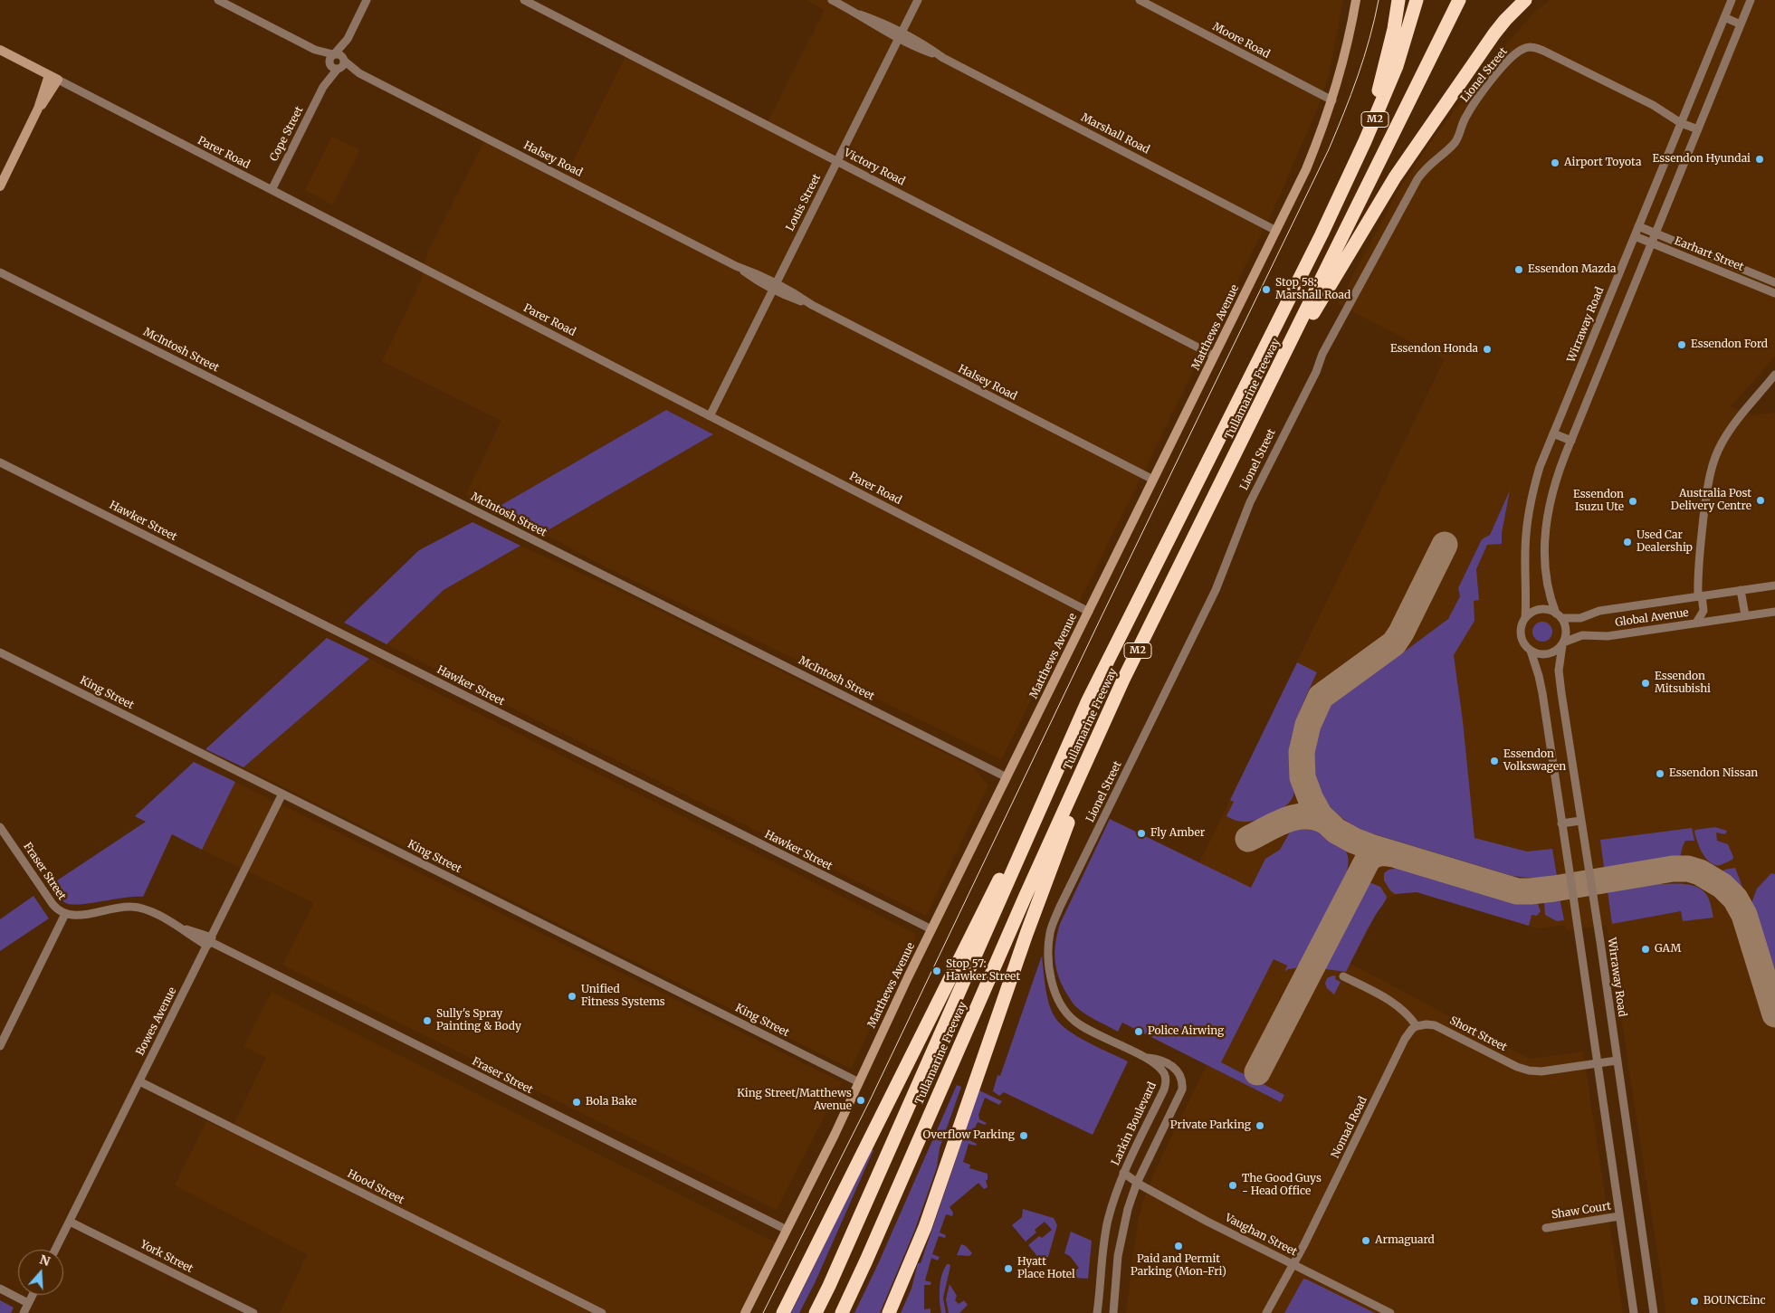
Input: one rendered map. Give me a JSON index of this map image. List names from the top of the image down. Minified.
{"streets":{"highway":["M2","Tullamarine Freeway"],"main road":["Parer Road","Matthews Avenue"],"street":["Moore Road","Lionel Street","Cope Street","Marshall Road","Halsey Road","Victory Road","Louis Street","Earhart Street","Wirraway Road","McIntosh Street","Hawker Street","Global Avenue","King Street","Fraser Street","Bowes Avenue","Short Street","Larkin Boulevard","Nomad Road","Hood Street","Shaw Court","Vaughan Street","York Street"]},"crossings":[["Moore Road","Matthews Avenue"],["Lionel Street","Wirraway Road"],["Lionel Street","Larkin Boulevard"],["Cope Street","Parer Road"],["Cope Street","Halsey Road"],["Marshall Road","Louis Street"],["Marshall Road","Matthews Avenue"],["Parer Road","Louis Street"],["Parer Road","Matthews Avenue"],["Halsey Road","Louis Street"],["Halsey Road","Matthews Avenue"],["Victory Road","Louis Street"],["Victory Road","Matthews Avenue"],["Earhart Street","Wirraway Road"],["Wirraway Road","Global Avenue"],["Wirraway Road","Short Street"],["Matthews Avenue","McIntosh Street"],["Matthews Avenue","Hawker Street"],["Matthews Avenue","King Street"],["Matthews Avenue","Fraser Street"],["King Street","Bowes Avenue"],["Fraser Street","Bowes Avenue"],["Bowes Avenue","Hood Street"],["Bowes Avenue","York Street"],["Short Street","Nomad Road"],["Larkin Boulevard","Vaughan Street"],["Nomad Road","Vaughan Street"]],"places":["Essendon Hyundai","Airport Toyota","Essendon Mazda","Stop 58: Marshall Road","Essendon Ford","Essendon Honda","Australia Post Delivery Centre","Essendon Isuzu Ute","Used Car Dealership","Essendon Mitsubishi","Essendon Volkswagen","Essendon Nissan","Fly Amber","GAM","Stop 57: Hawker Street","Unified Fitness Systems","Sully's Spray Painting & Body","Police Airwing","King Street/Matthews Avenue","Bola Bake","Private Parking","Overflow Parking","The Good Guys - Head Office","Armaguard","Paid and Permit Parking (Mon-Fri)","Hyatt Place Hotel","BOUNCEinc"],"north":"top"}
